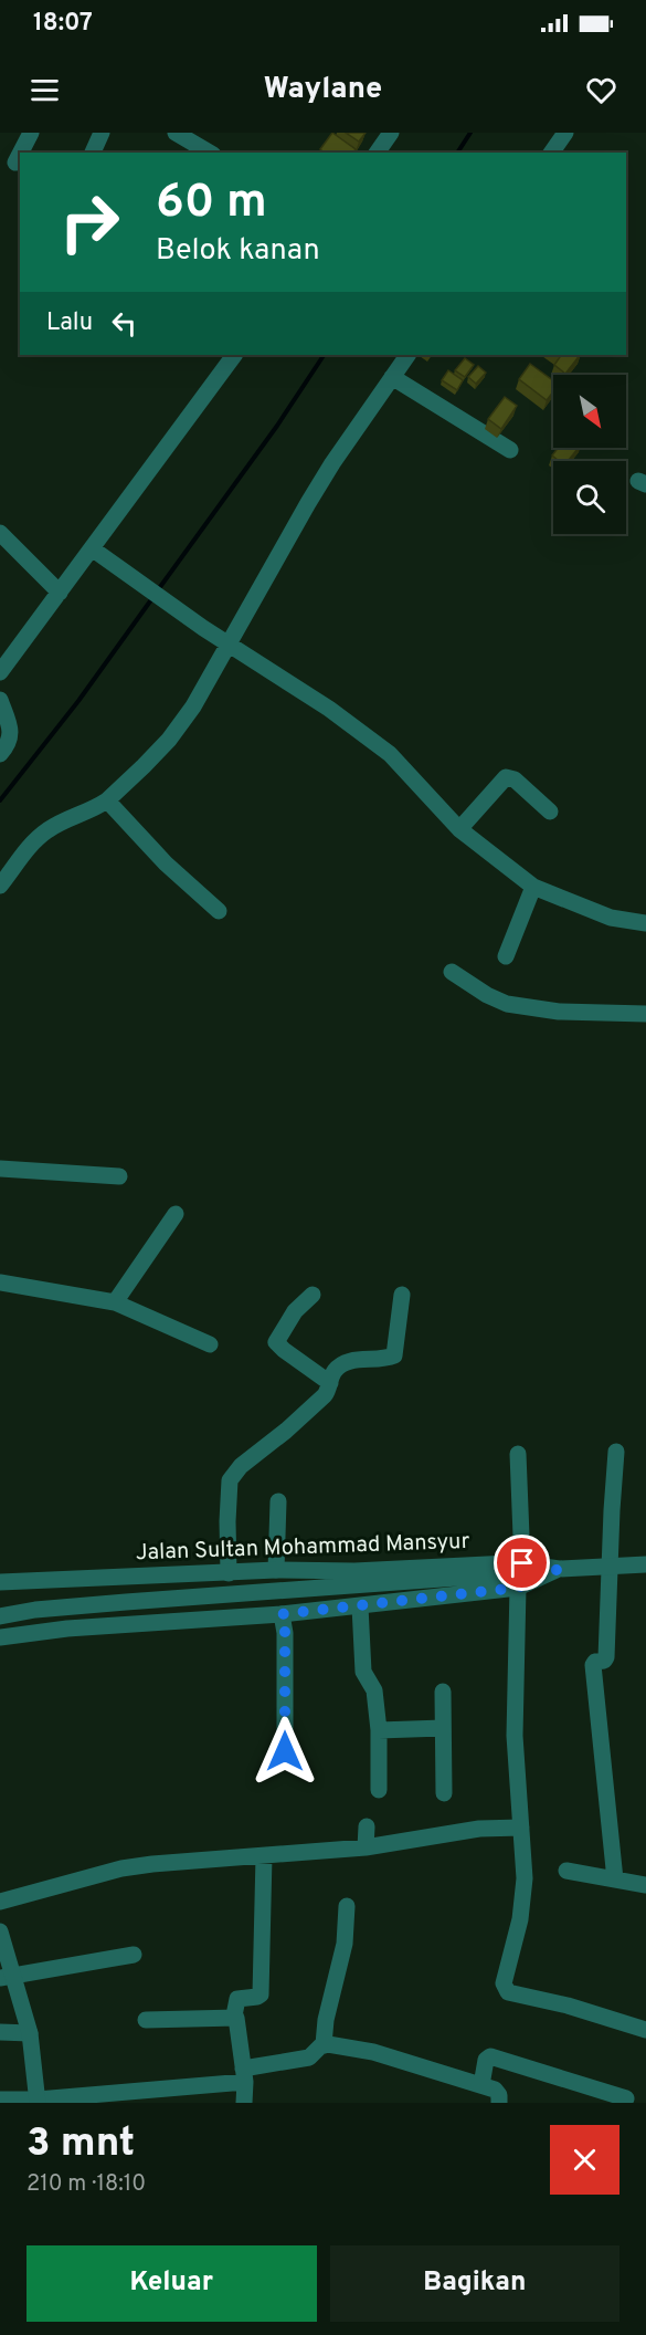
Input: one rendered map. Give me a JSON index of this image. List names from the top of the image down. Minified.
{"streets":{"street":["Jalan Sultan Mohammad Mansyur"]},"north":"bottom right","page":{"status":"18:07","header":"Waylane","turn":["60 m","Belok kanan"],"then":"Lalu","heading":["3 mnt","210 m · 18:10"],"buttons":["Keluar","Bagikan"]}}
